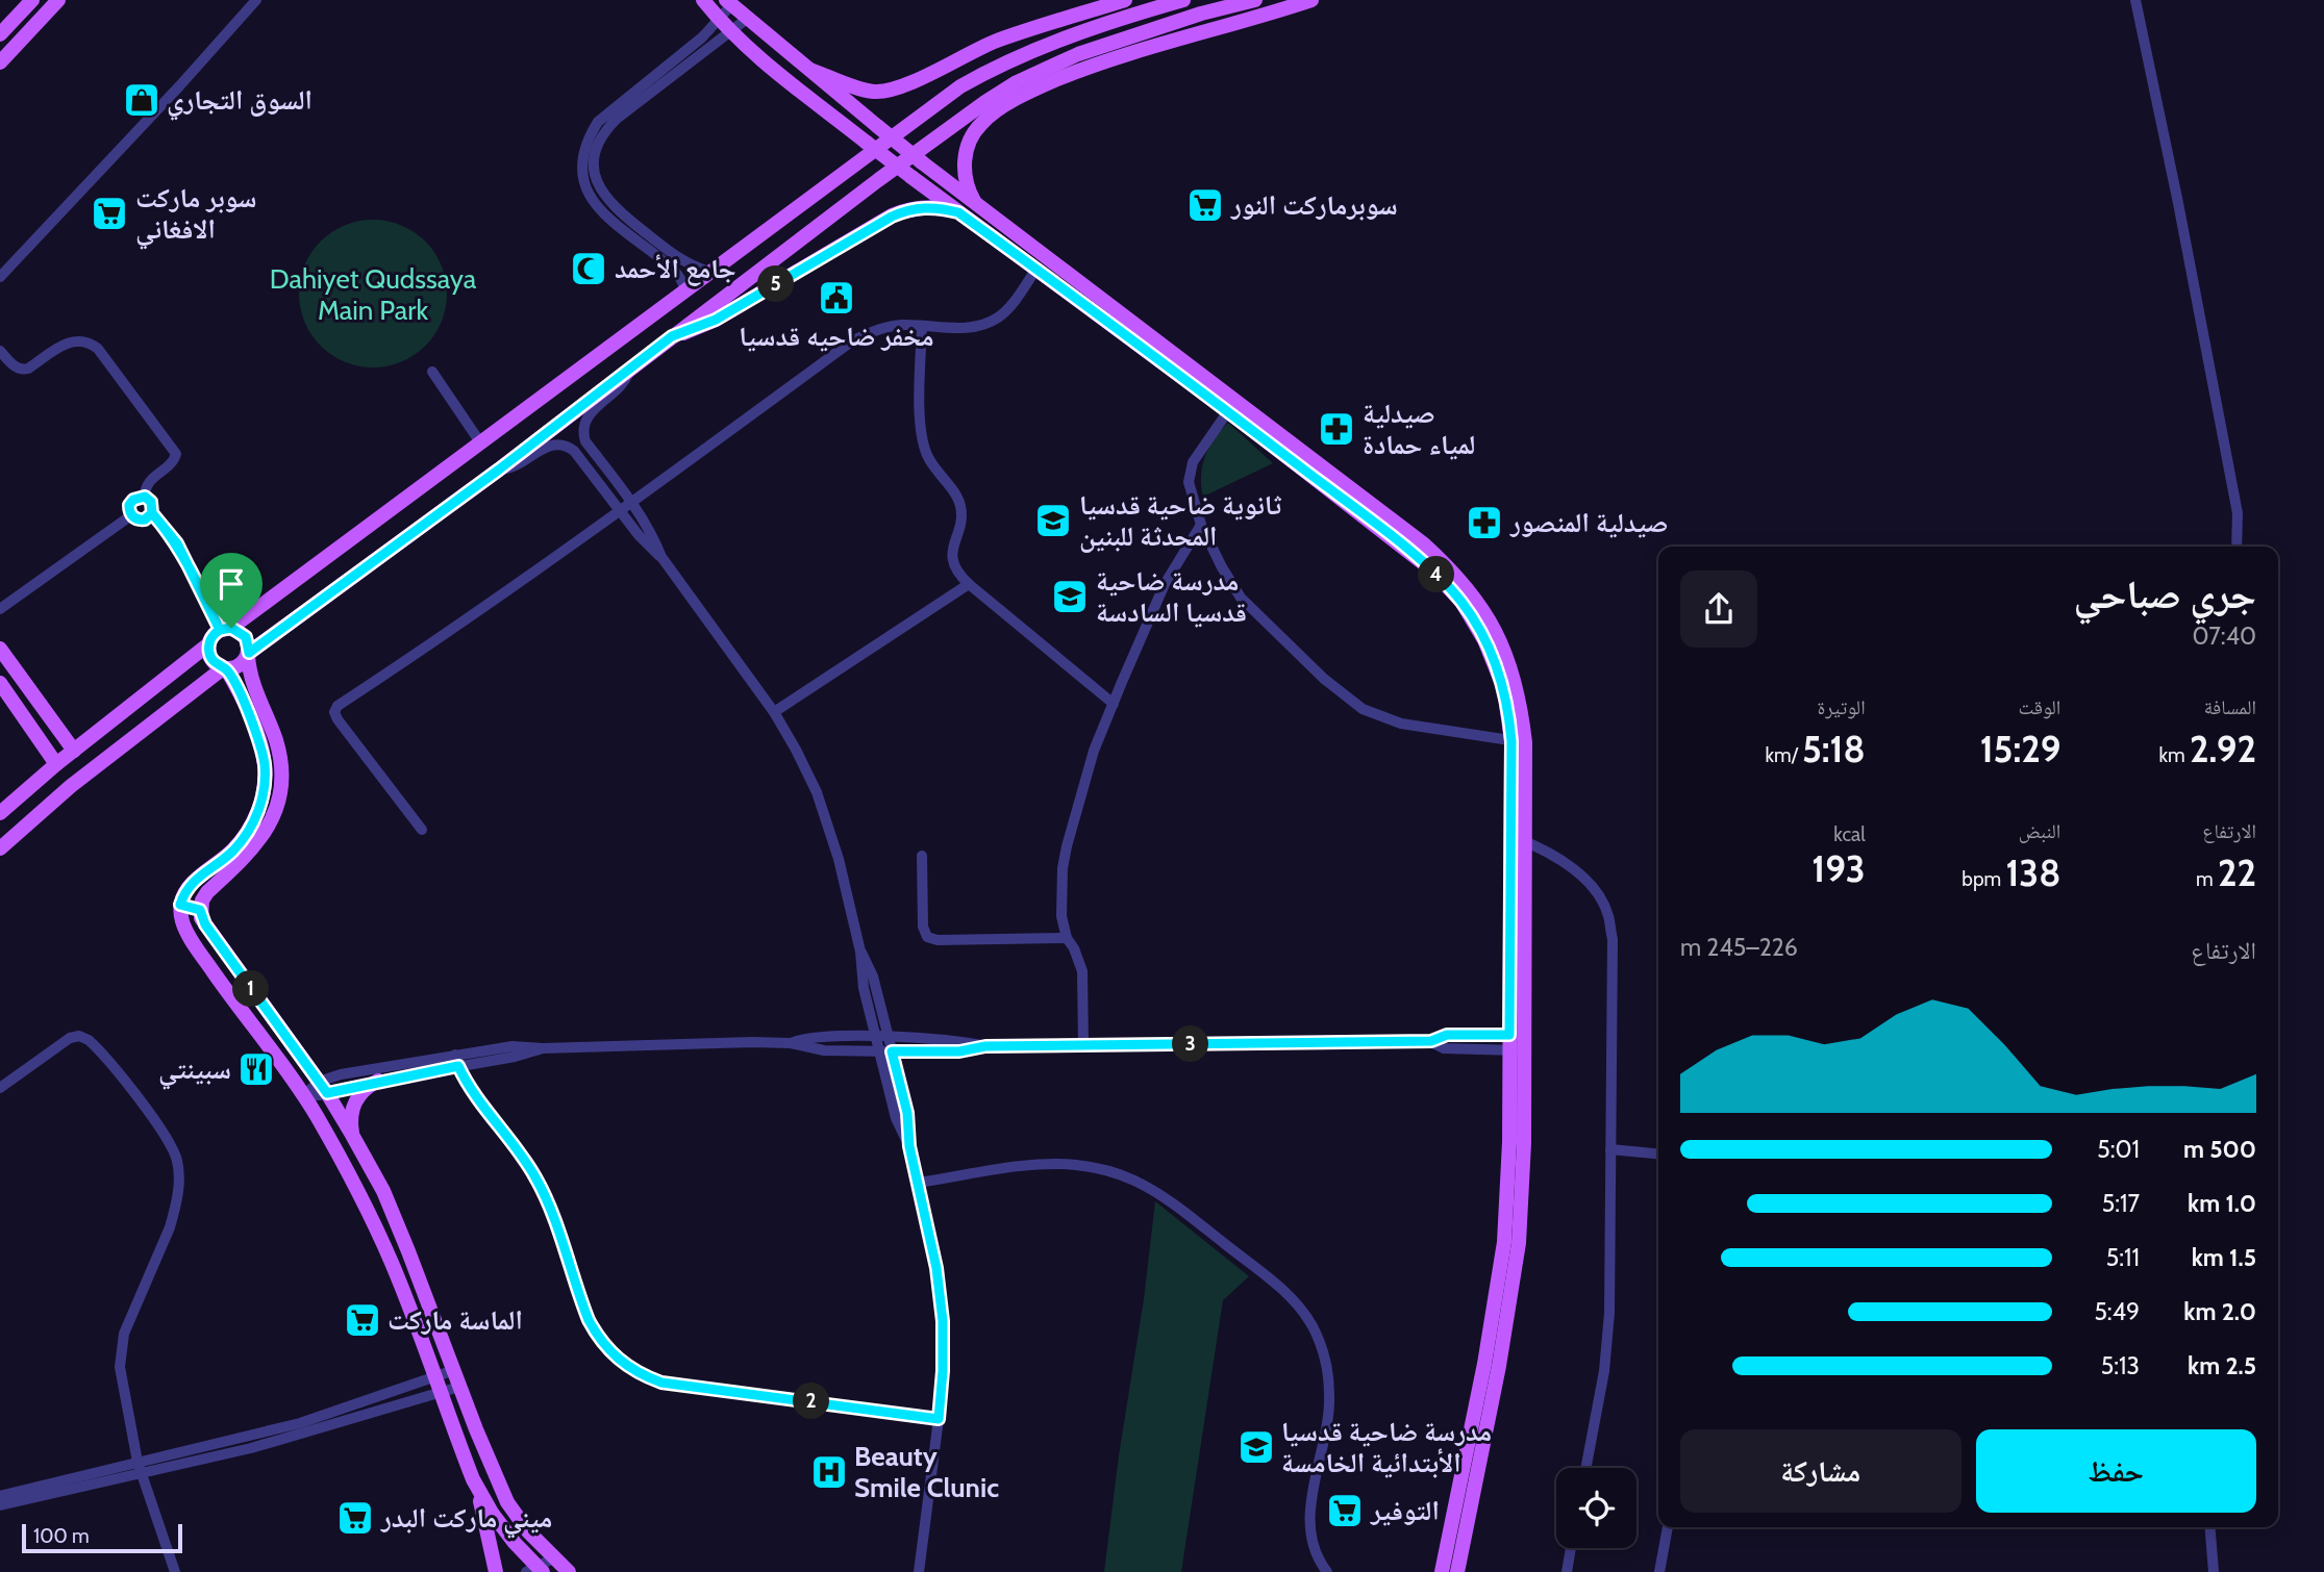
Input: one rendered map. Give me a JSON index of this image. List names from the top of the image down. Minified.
{"parks":["Dahiyet Qudssaya Main Park"],"places":{"shop":["السوق التجاري"],"supermarket":["سوبرماركت النور","سوبر ماركت الافغاني","الماسة ماركت","التوفير","ميني ماركت البدر"],"mosque":["جامع الأحمد"],"public building":["مخفر ضاحيه قدسيا"],"pharmacy":["صيدلية لمياء حمادة","صيدلية المنصور"],"school or university":["ثانوية ضاحية قدسيا المحدثة للبنين","مدرسة ضاحية قدسيا السادسة","مدرسة ضاحية قدسيا الأبتدائية الخامسة"],"restaurant":["سبينتي"],"hospital":["Beauty Smile Clunic"]},"scale_bar":"100 m","page":{"pins":["5","4","1","3","2"],"heading":["جري صباحي","07:40"],"stats":[["المسافة","2.92 km"],["الوقت","15:29"],["الوتيرة","5:18 /km"],["الارتفاع","22 m"],["النبض","138 bpm"],["kcal","193"]],"chart":["الارتفاع","226–245 m"],"list":[{"name":"500 m","note":"5:01"},{"name":"1.0 km","note":"5:17"},{"name":"1.5 km","note":"5:11"},{"name":"2.0 km","note":"5:49"},{"name":"2.5 km","note":"5:13"}],"buttons":["حفظ","مشاركة"],"scale":"100 m"}}
